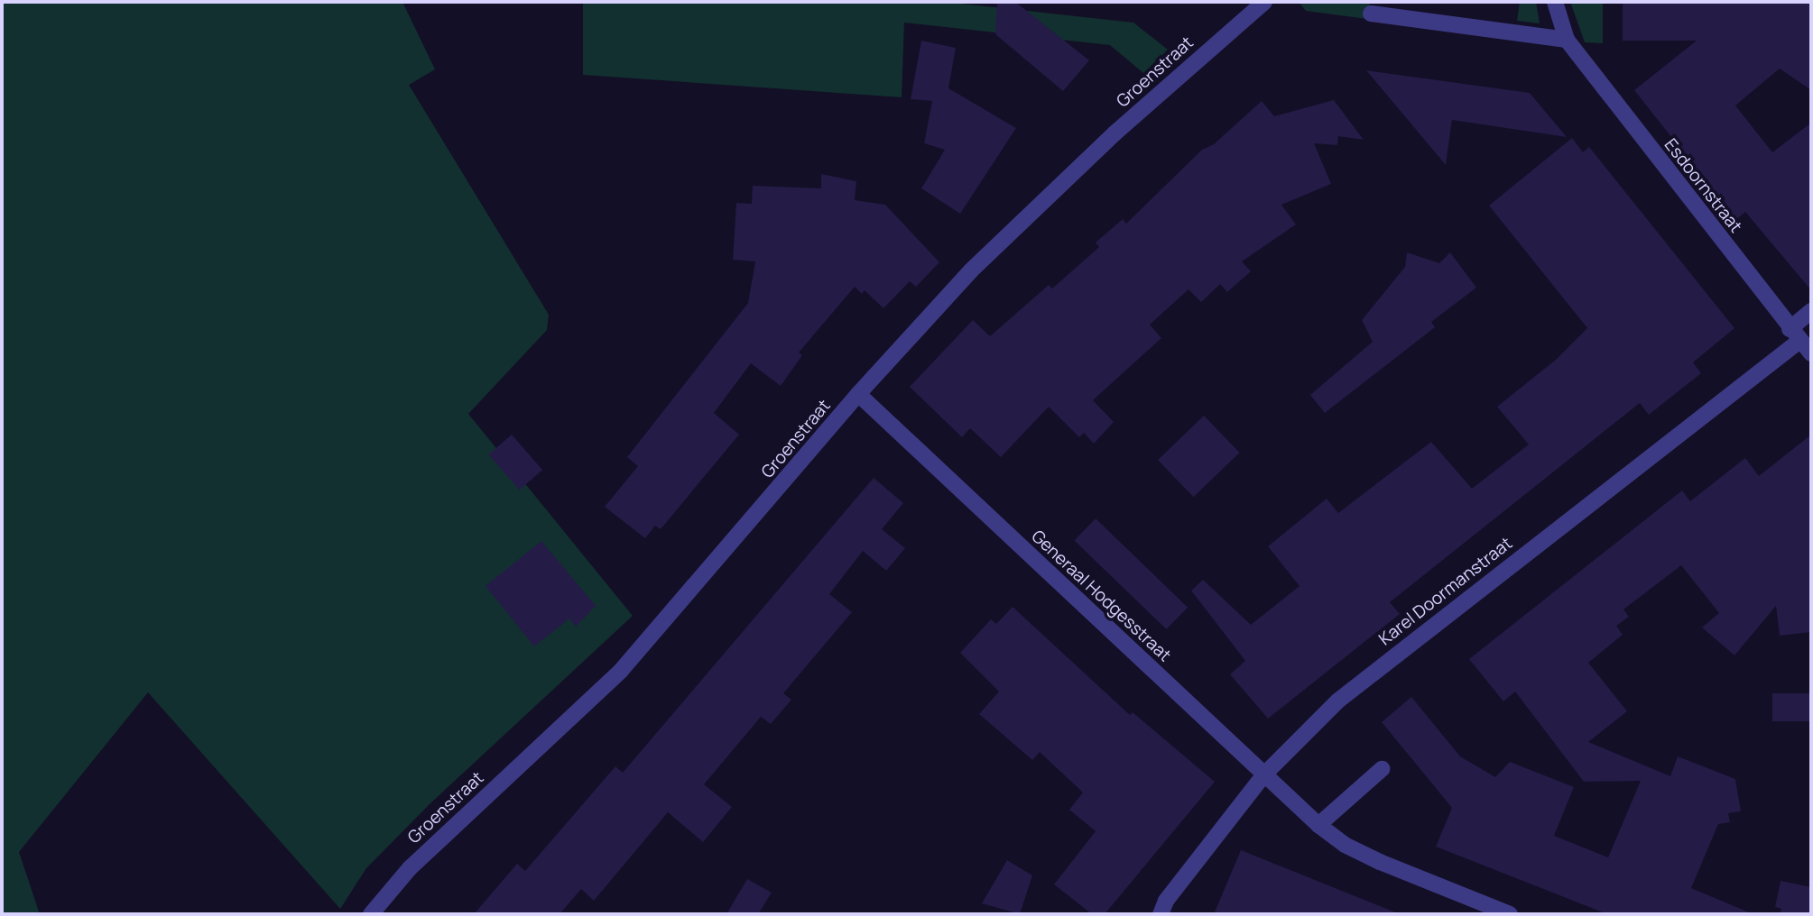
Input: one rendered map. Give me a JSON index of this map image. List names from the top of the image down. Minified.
{"streets":{"street":["Groenstraat","Esdoornstraat","Karel Doormanstraat","Generaal Hodgesstraat"]},"crossings":[["Groenstraat","Generaal Hodgesstraat"],["Esdoornstraat","Karel Doormanstraat"],["Karel Doormanstraat","Generaal Hodgesstraat"]]}
